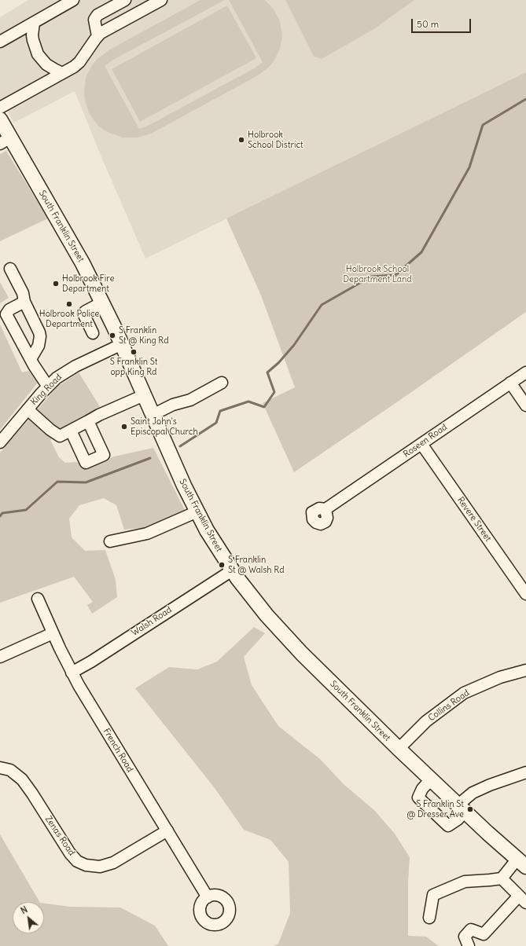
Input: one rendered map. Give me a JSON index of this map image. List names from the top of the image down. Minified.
{"streets":{"main road":["South Franklin Street"],"street":["King Road","Roseen Road","Revere Street","Walsh Road","Collins Road","French Road","Zenas Road"]},"crossings":[["South Franklin Street","King Road"],["South Franklin Street","Walsh Road"],["South Franklin Street","Collins Road"],["Roseen Road","Revere Street"],["Walsh Road","French Road"],["French Road","Zenas Road"]],"parks":["Holbrook School Department Land"],"places":["Holbrook School District","Holbrook Fire Department","Holbrook Police Department","S Franklin St @ King Rd","S Franklin St opp King Rd","Saint John's Episcopal Church","S Franklin St @ Walsh Rd","S Franklin St @ Dresser Ave"],"scale_bar":"50 m","north":"top left"}
